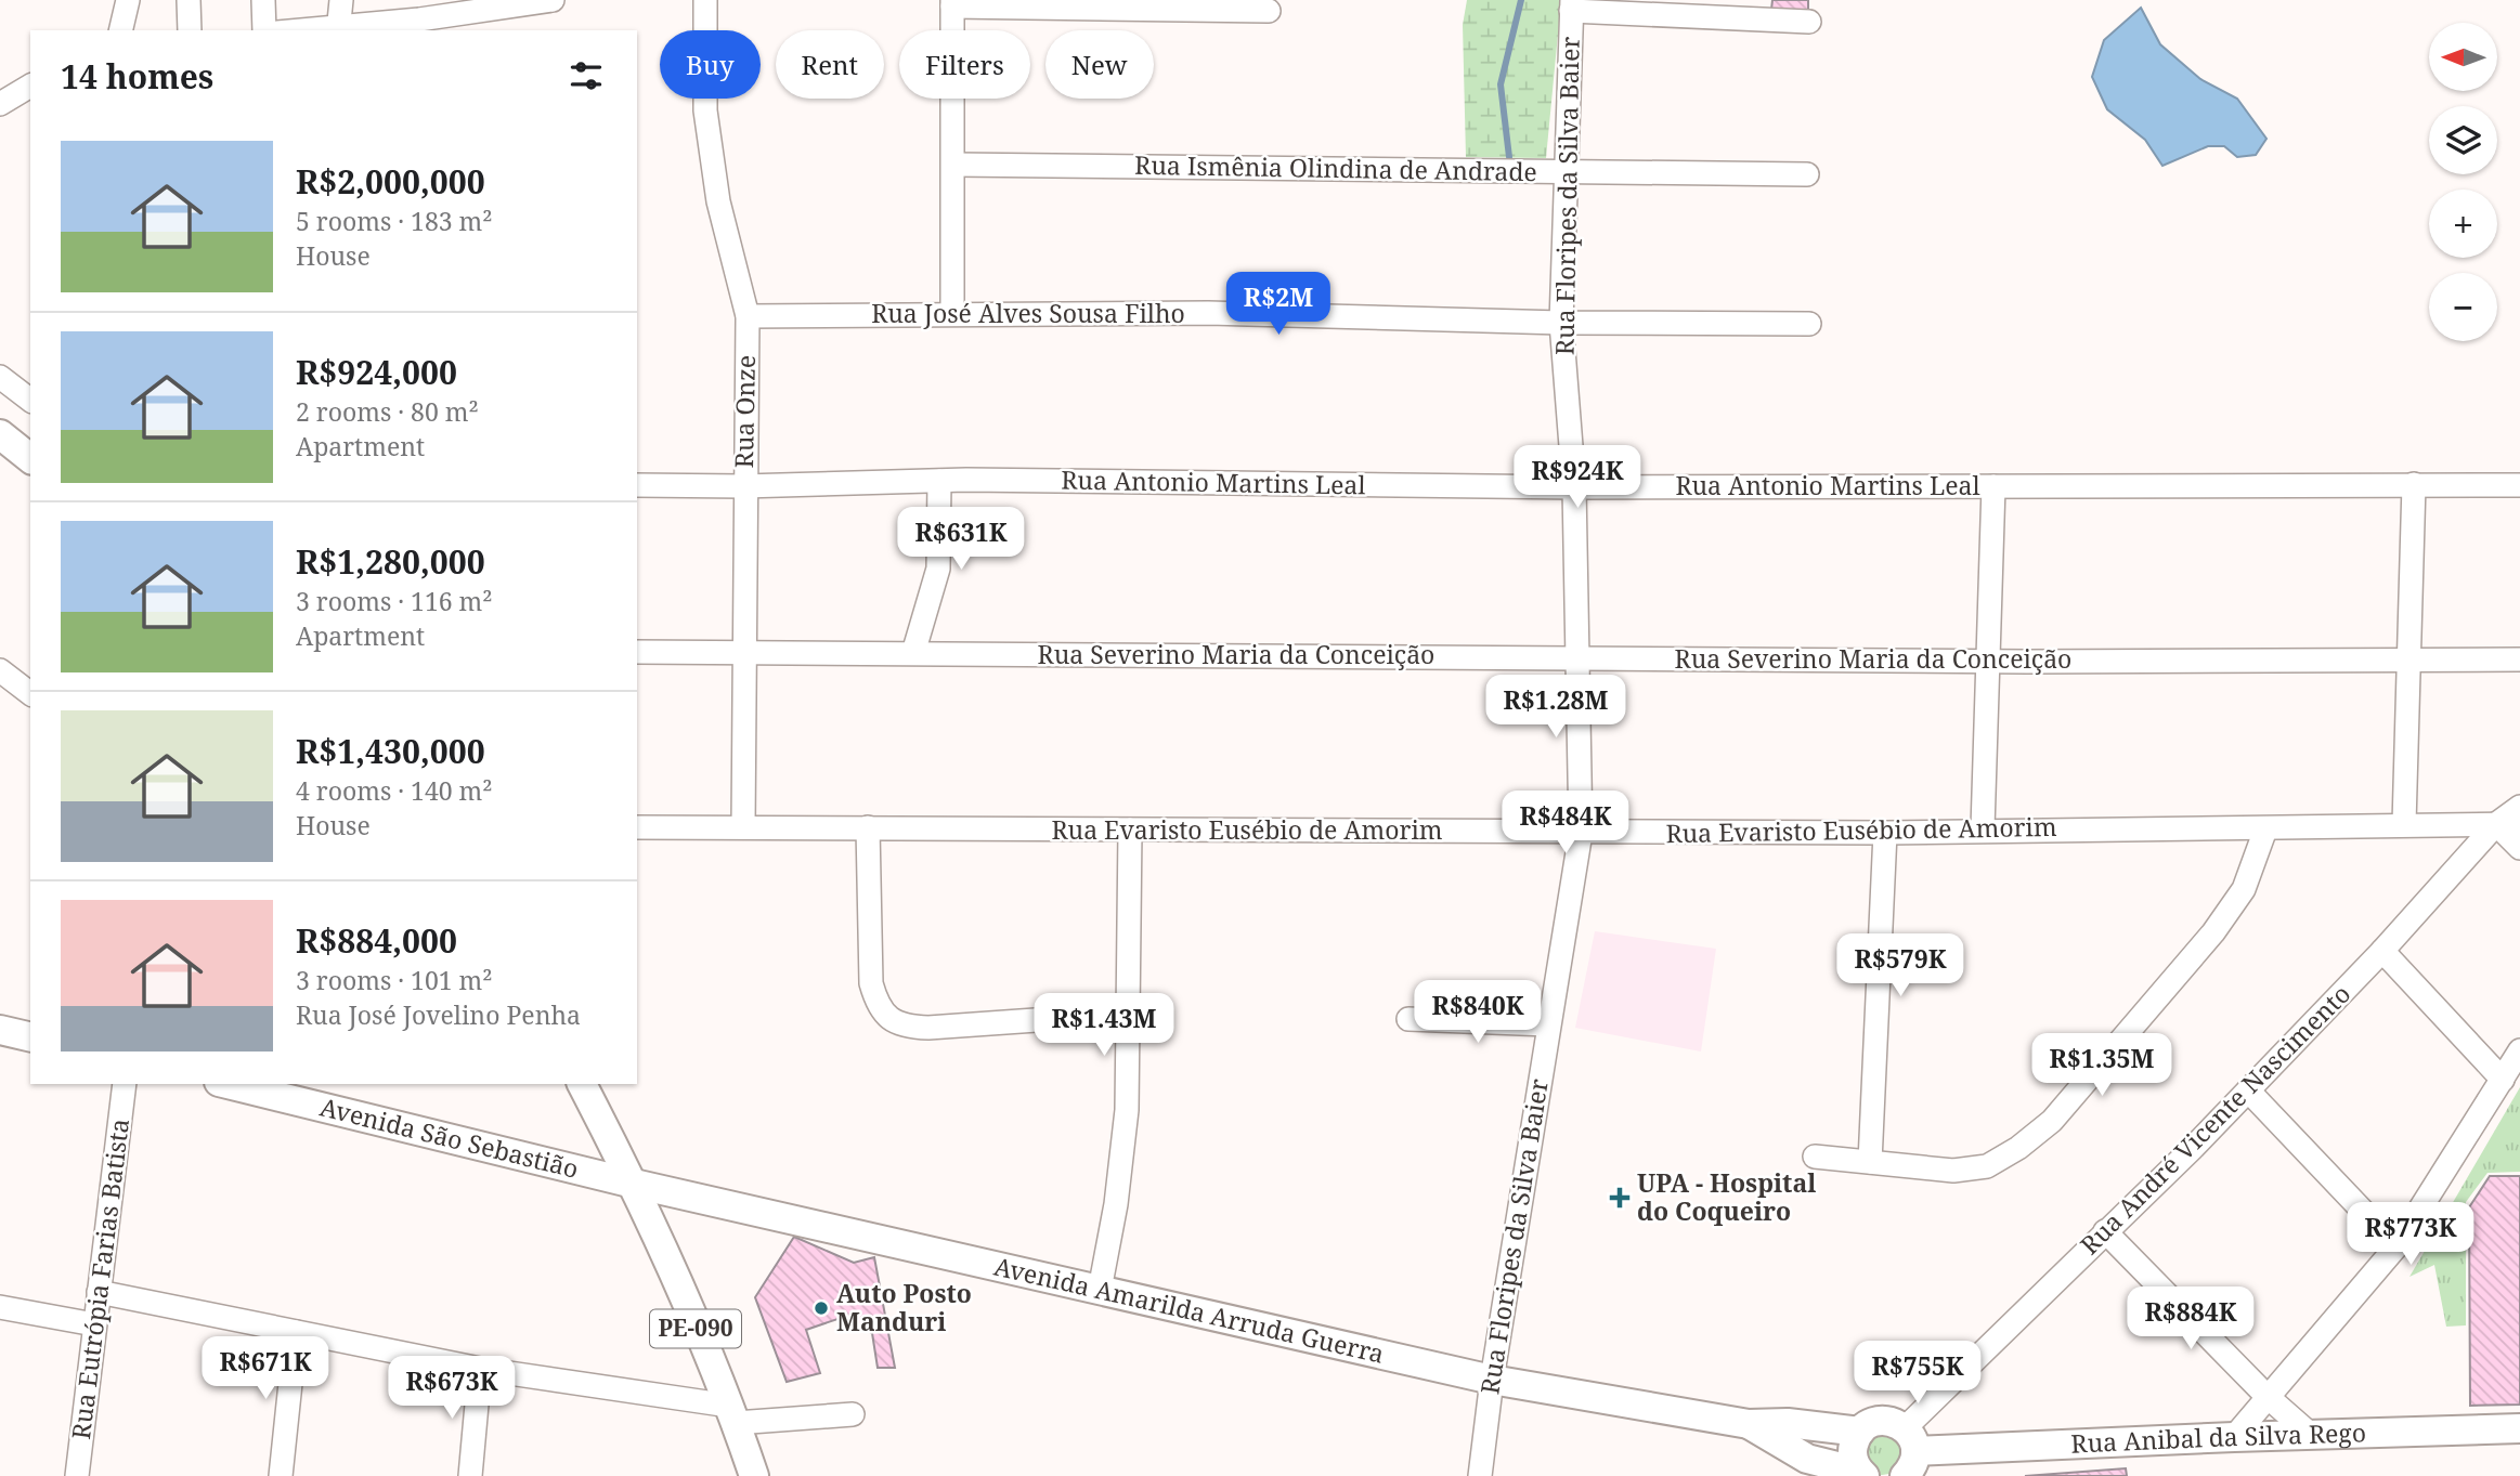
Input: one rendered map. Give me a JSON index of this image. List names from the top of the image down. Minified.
{"streets":{"main road":["Avenida São Sebastião","Avenida Amarilda Arruda Guerra","PE-090","Rua Anibal da Silva Rego"],"street":["Rua Ismênia Olindina de Andrade","Rua Floripes da Silva Baier","Rua José Alves Sousa Filho","Rua Onze","Rua Antonio Martins Leal","Rua Severino Maria da Conceição","Rua Evaristo Eusébio de Amorim","Rua André Vicente Nascimento","Rua Eutrópia Farias Batista"]},"crossings":[["Rua Ismênia Olindina de Andrade","Rua Floripes da Silva Baier"],["Rua Floripes da Silva Baier","Rua José Alves Sousa Filho"],["Rua Floripes da Silva Baier","Rua Antonio Martins Leal"],["Rua Floripes da Silva Baier","Rua Severino Maria da Conceição"],["Rua Floripes da Silva Baier","Rua Evaristo Eusébio de Amorim"],["Rua Floripes da Silva Baier","Avenida Amarilda Arruda Guerra"],["Rua José Alves Sousa Filho","Rua Onze"],["Rua Onze","Rua Antonio Martins Leal"],["Rua Onze","Rua Severino Maria da Conceição"],["Rua Onze","Rua Evaristo Eusébio de Amorim"],["Rua Evaristo Eusébio de Amorim","Rua André Vicente Nascimento"],["Rua André Vicente Nascimento","Rua Anibal da Silva Rego"],["Avenida São Sebastião","Avenida Amarilda Arruda Guerra"],["Avenida São Sebastião","PE-090"],["Avenida Amarilda Arruda Guerra","PE-090"]],"places":{"health":["UPA - Hospital do Coqueiro"],"other":["Auto Posto Manduri"]},"north":"left","page":{"map_buttons":["+","−"],"chip":["Buy","Rent","Filters","New"],"heading":"14 homes","list":[{"name":"R$2,000,000","note":"5 rooms · 183 m² · House"},{"name":"R$924,000","note":"2 rooms · 80 m² · Apartment"},{"name":"R$1,280,000","note":"3 rooms · 116 m² · Apartment"},{"name":"R$1,430,000","note":"4 rooms · 140 m² · House"},{"name":"R$884,000","note":"3 rooms · 101 m² · Rua José Jovelino Penha"}],"price":["R$2M","R$924K","R$631K","R$1.28M","R$484K","R$579K","R$840K","R$1.43M","R$1.35M","R$773K","R$884K","R$671K","R$755K","R$673K"]}}
